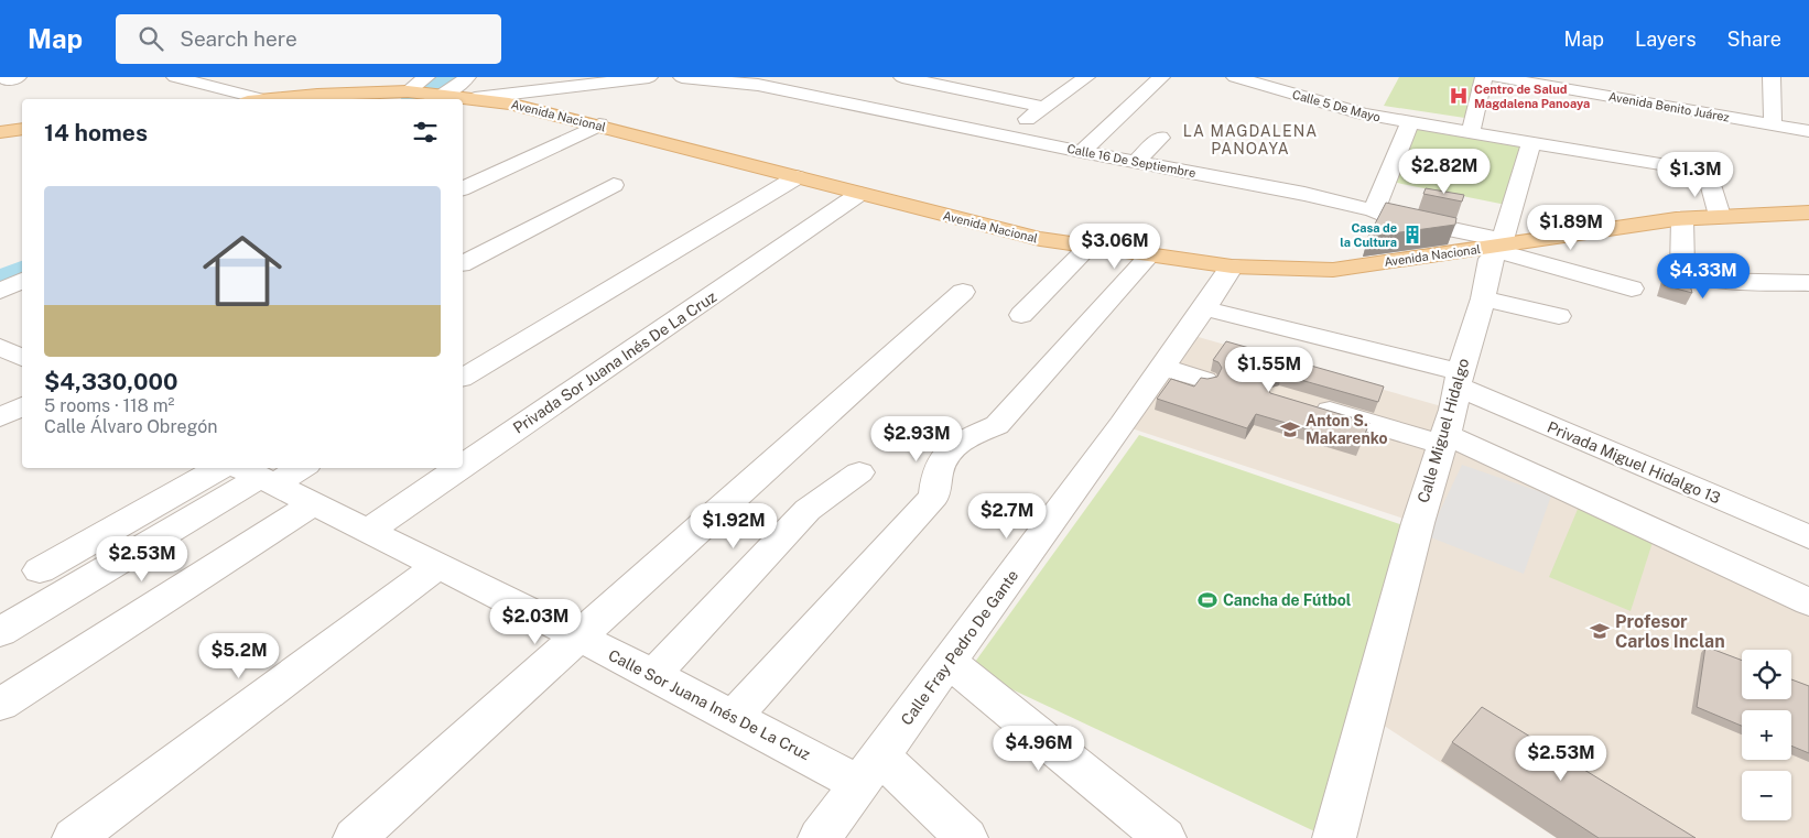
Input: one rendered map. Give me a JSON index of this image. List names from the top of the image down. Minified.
{"streets":{"main road":["Avenida Nacional"],"street":["Calle 5 De Mayo","Avenida Benito Juárez","Calle 16 De Septiembre","Privada Sor Juana Inés De La Cruz","Calle Miguel Hidalgo","Privada Miguel Hidalgo 13","Calle Fray Pedro De Gante","Calle Sor Juana Inés De La Cruz"]},"crossings":[["Avenida Nacional","Calle 16 De Septiembre"],["Avenida Nacional","Privada Sor Juana Inés De La Cruz"],["Avenida Nacional","Calle Miguel Hidalgo"],["Avenida Nacional","Calle Fray Pedro De Gante"],["Calle 16 De Septiembre","Calle Miguel Hidalgo"],["Privada Sor Juana Inés De La Cruz","Calle Sor Juana Inés De La Cruz"],["Calle Miguel Hidalgo","Privada Miguel Hidalgo 13"],["Privada Miguel Hidalgo 13","Calle Fray Pedro De Gante"],["Calle Fray Pedro De Gante","Calle Sor Juana Inés De La Cruz"]],"districts":["LA MAGDALENA PANOAYA"],"places":{"hospital":["Centro de Salud Magdalena Panoaya"],"building":["Casa de la Cultura"],"school or university":["Anton S. Makarenko","Profesor Carlos Inclan"],"sports":["Cancha de Fútbol"]},"page":{"header":"Map","search":"Search here","nav":["Map","Layers","Share"],"heading":"14 homes","price":["$2.82M","$1.3M","$1.89M","$3.06M","$4.33M","$1.55M","$2.93M","$2.7M","$1.92M","$2.53M","$2.03M","$5.2M","$4.96M","$2.53M"],"list":[{"name":"$4,330,000","note":"5 rooms · 118 m² · Calle Álvaro Obregón"}],"map_buttons":["+","−"]}}
